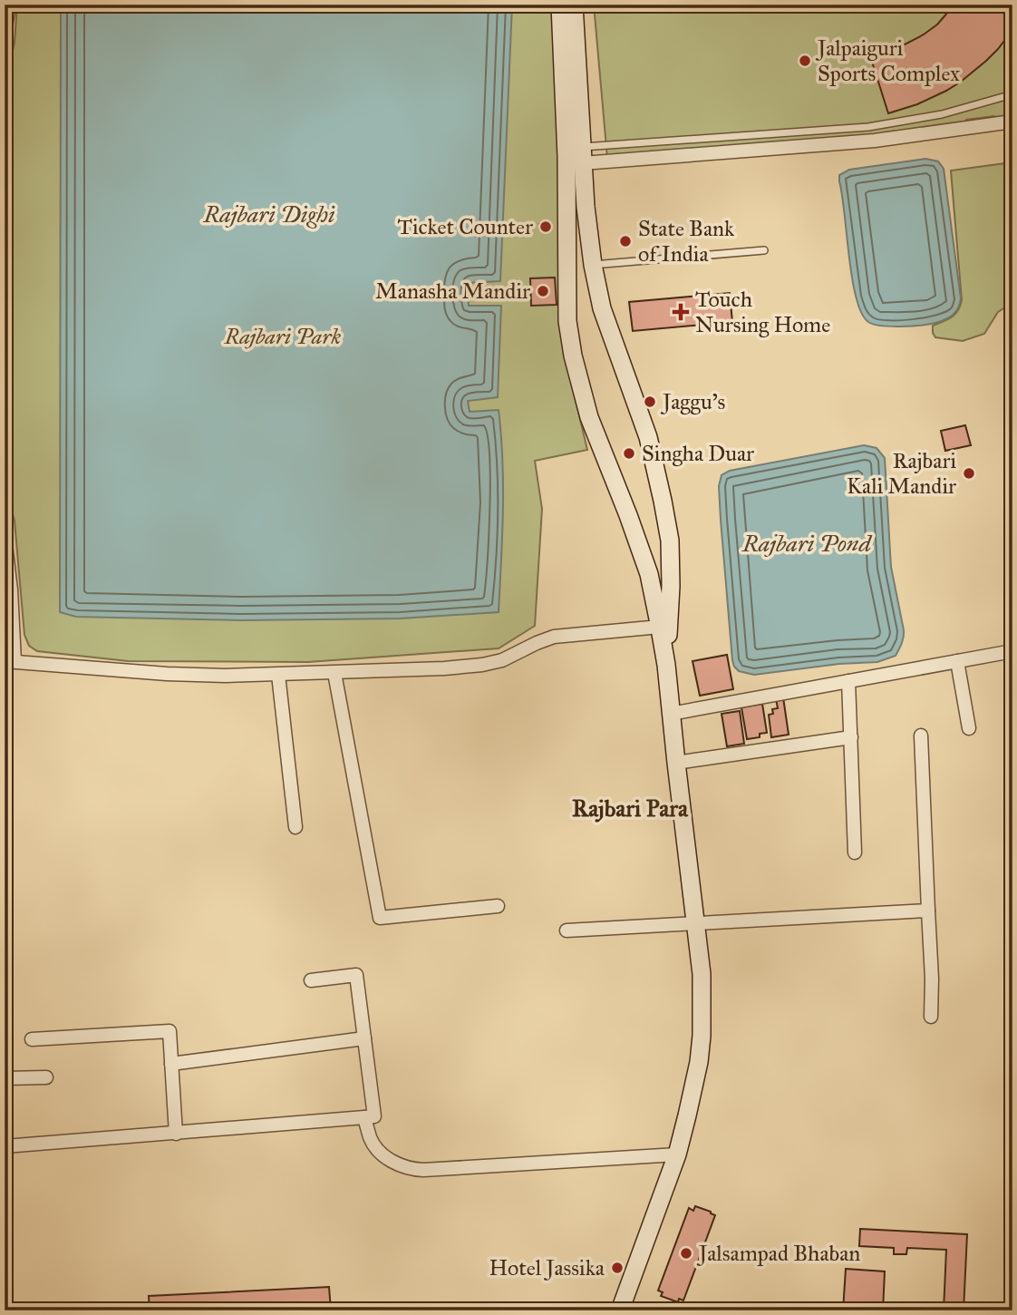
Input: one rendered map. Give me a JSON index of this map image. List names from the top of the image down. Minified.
{"districts":["Rajbari Para"],"water":["Rajbari Dighi","Rajbari Pond"],"parks":["Rajbari Park"],"places":{"other":["Jalpaiguri Sports Complex","Ticket Counter","State Bank of India","Manasha Mandir","Jaggu's","Singha Duar","Rajbari Kali Mandir","Jalsampad Bhaban","Hotel Jassika"],"health":["Touch Nursing Home"]}}
